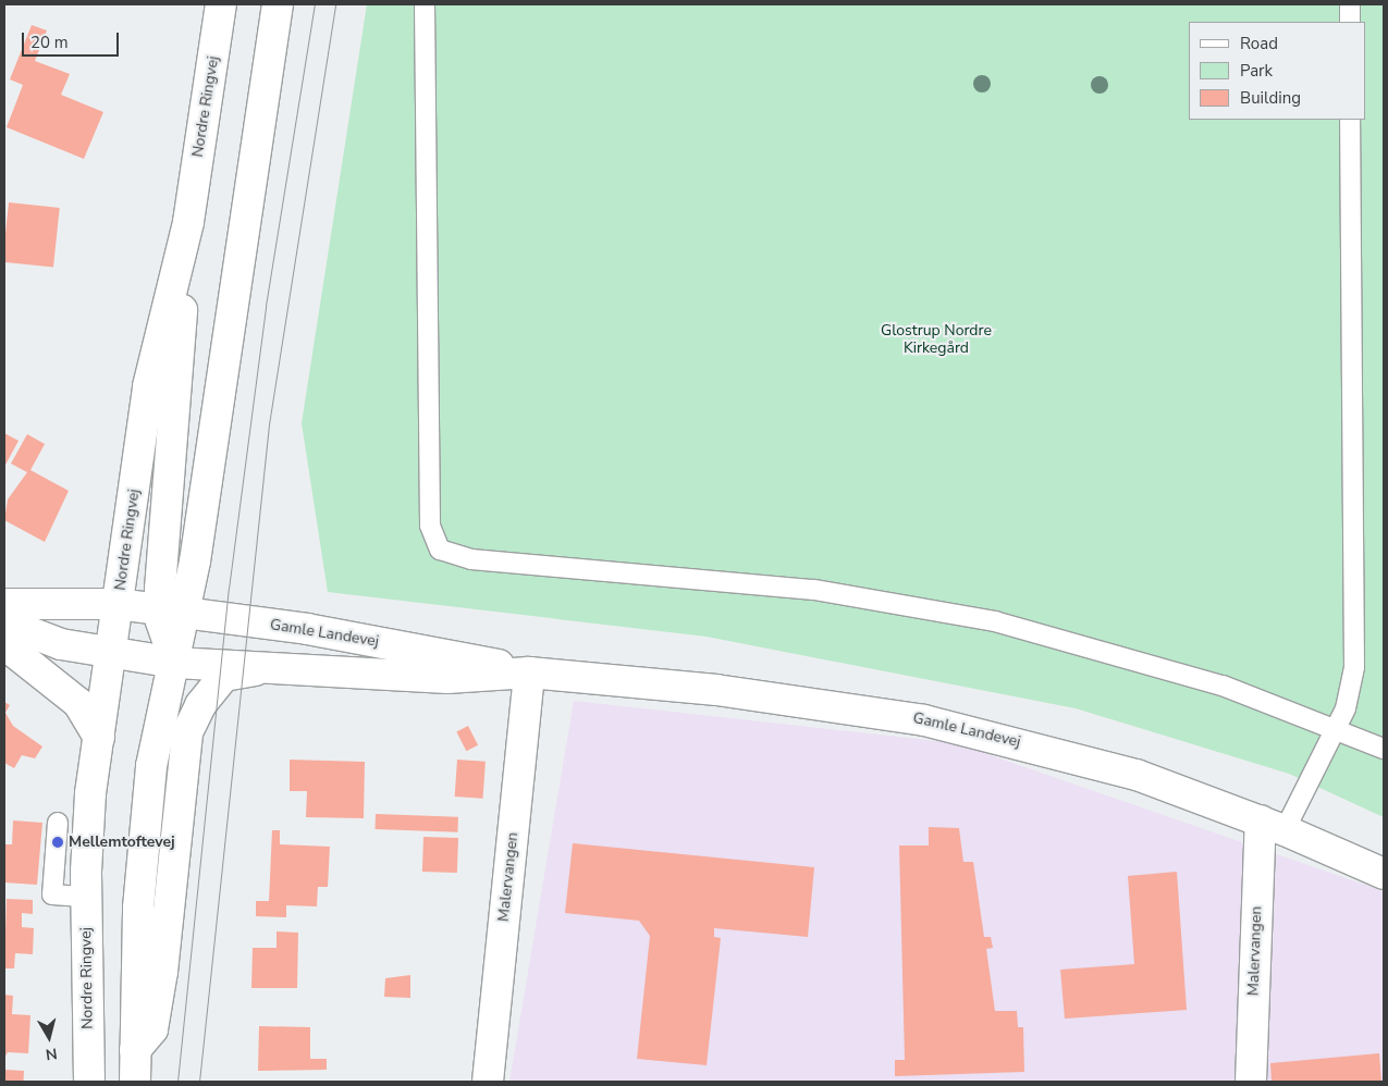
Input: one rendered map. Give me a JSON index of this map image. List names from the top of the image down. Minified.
{"streets":{"main road":["Nordre Ringvej","Gamle Landevej","Malervangen"]},"crossings":[["Nordre Ringvej","Gamle Landevej"],["Gamle Landevej","Malervangen"]],"parks":["Glostrup Nordre Kirkegård"],"places":["Mellemtoftevej"],"legend":["Road","Park","Building"],"scale_bar":"20 m","north":"bottom"}
